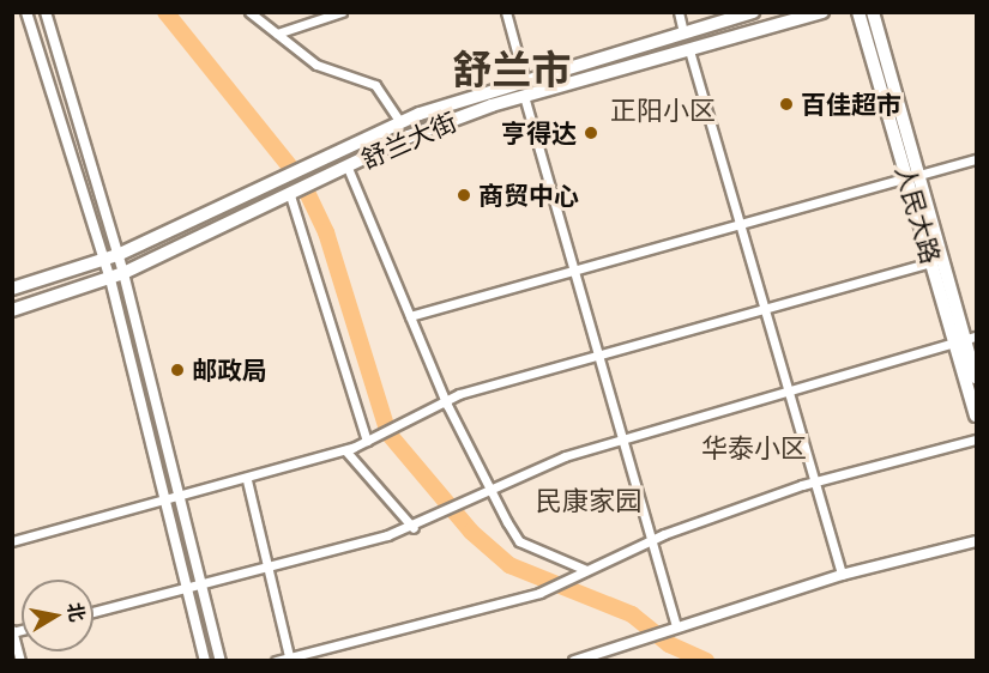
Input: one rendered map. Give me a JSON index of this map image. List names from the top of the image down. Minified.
{"streets":{"main road":["舒兰大街","人民大路"]},"districts":["舒兰市","正阳小区","华泰小区","民康家园"],"places":["百佳超市","亨得达","商贸中心","邮政局"],"north":"right"}
